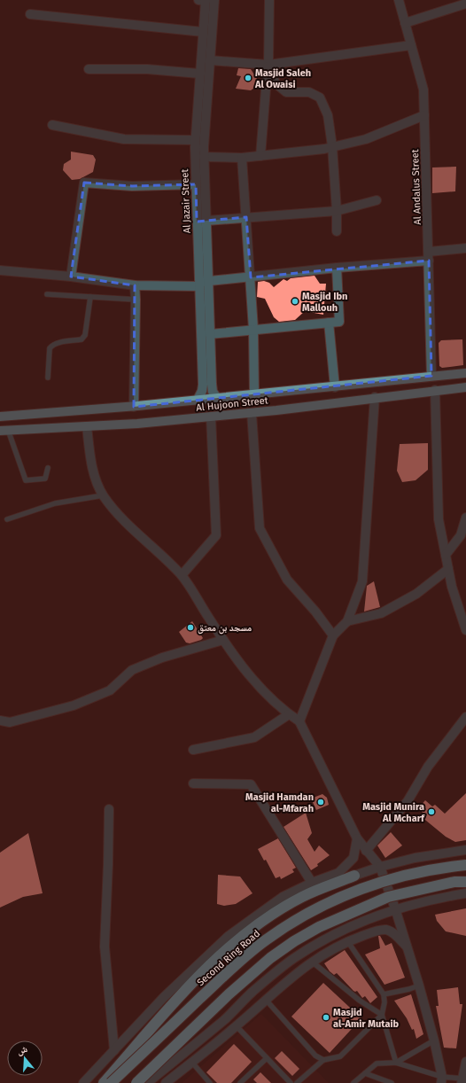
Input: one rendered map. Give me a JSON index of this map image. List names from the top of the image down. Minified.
{"streets":{"highway":["Second Ring Road"],"main road":["Al Hujoon Street"],"street":["Al Andalus Street","Al Jazair Street"]},"crossings":[["Al Andalus Street","Al Hujoon Street"],["Al Jazair Street","Al Hujoon Street"]],"places":["Masjid Saleh Al Owaisi","Masjid Ibn Mallouh","مسجد بن معتق","Masjid Hamdan al-Mfarah","Masjid Munira Al Mcharf","Masjid al-Amir Mutaib"],"north":"top"}
